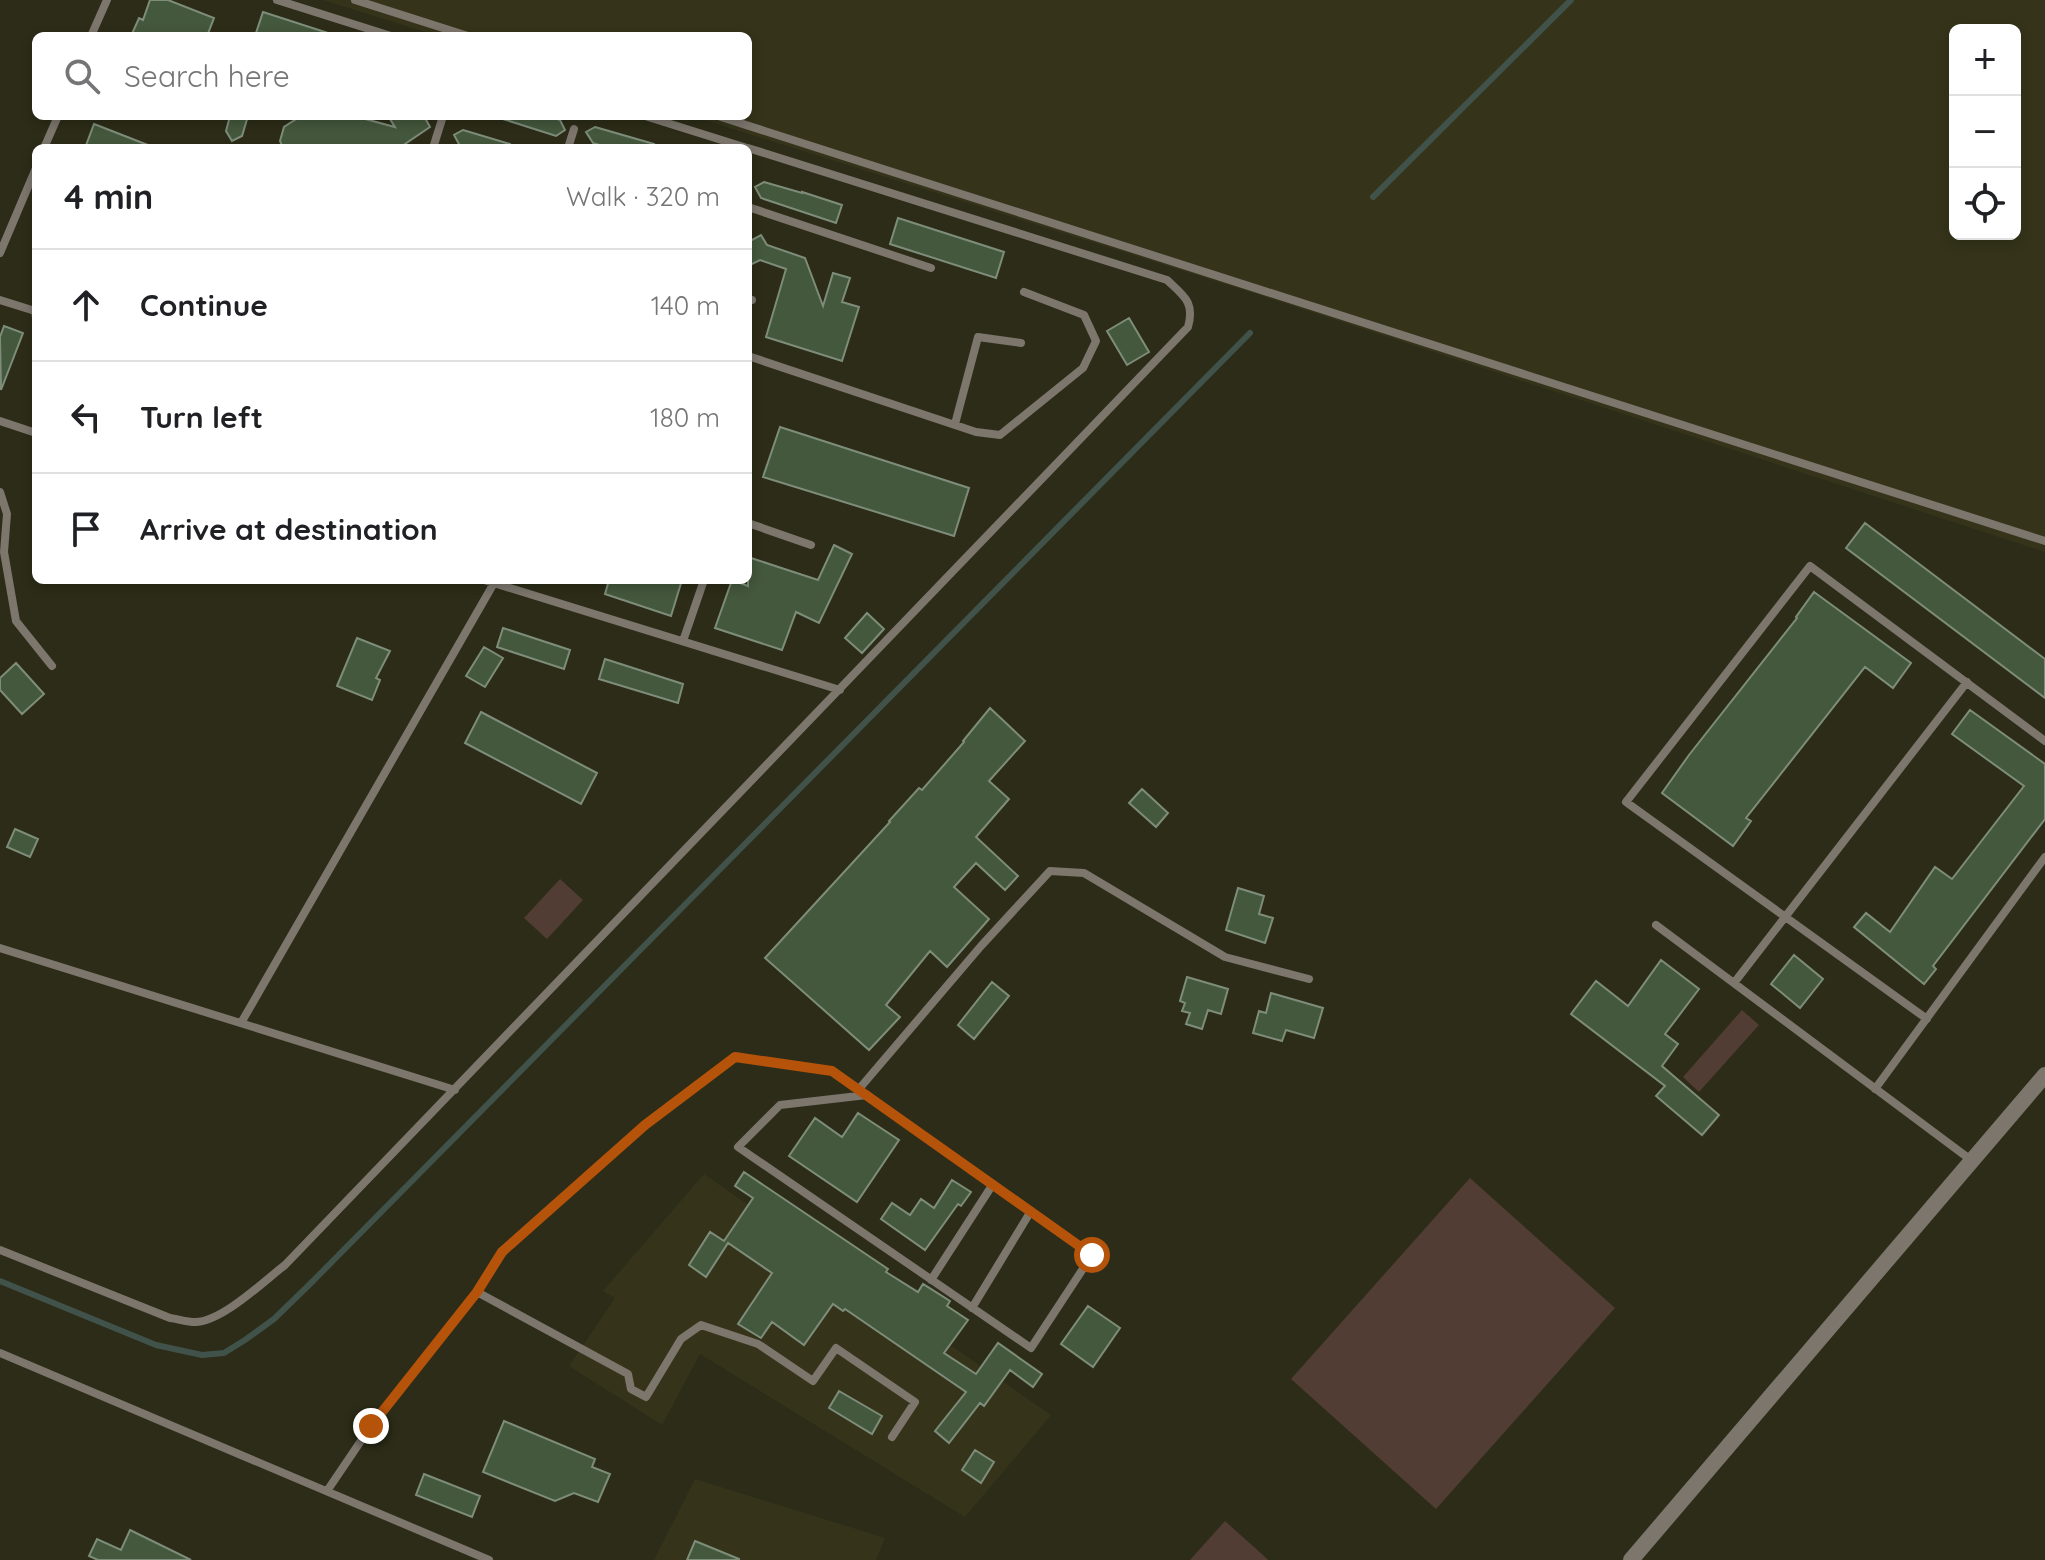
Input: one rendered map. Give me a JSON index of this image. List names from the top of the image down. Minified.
{"page":{"map_buttons":["+","−"],"search":"Search here","heading":["4 min","Walk · 320 m"],"list":[["Continue","140 m"],["Turn left","180 m"],"Arrive at destination"]}}
